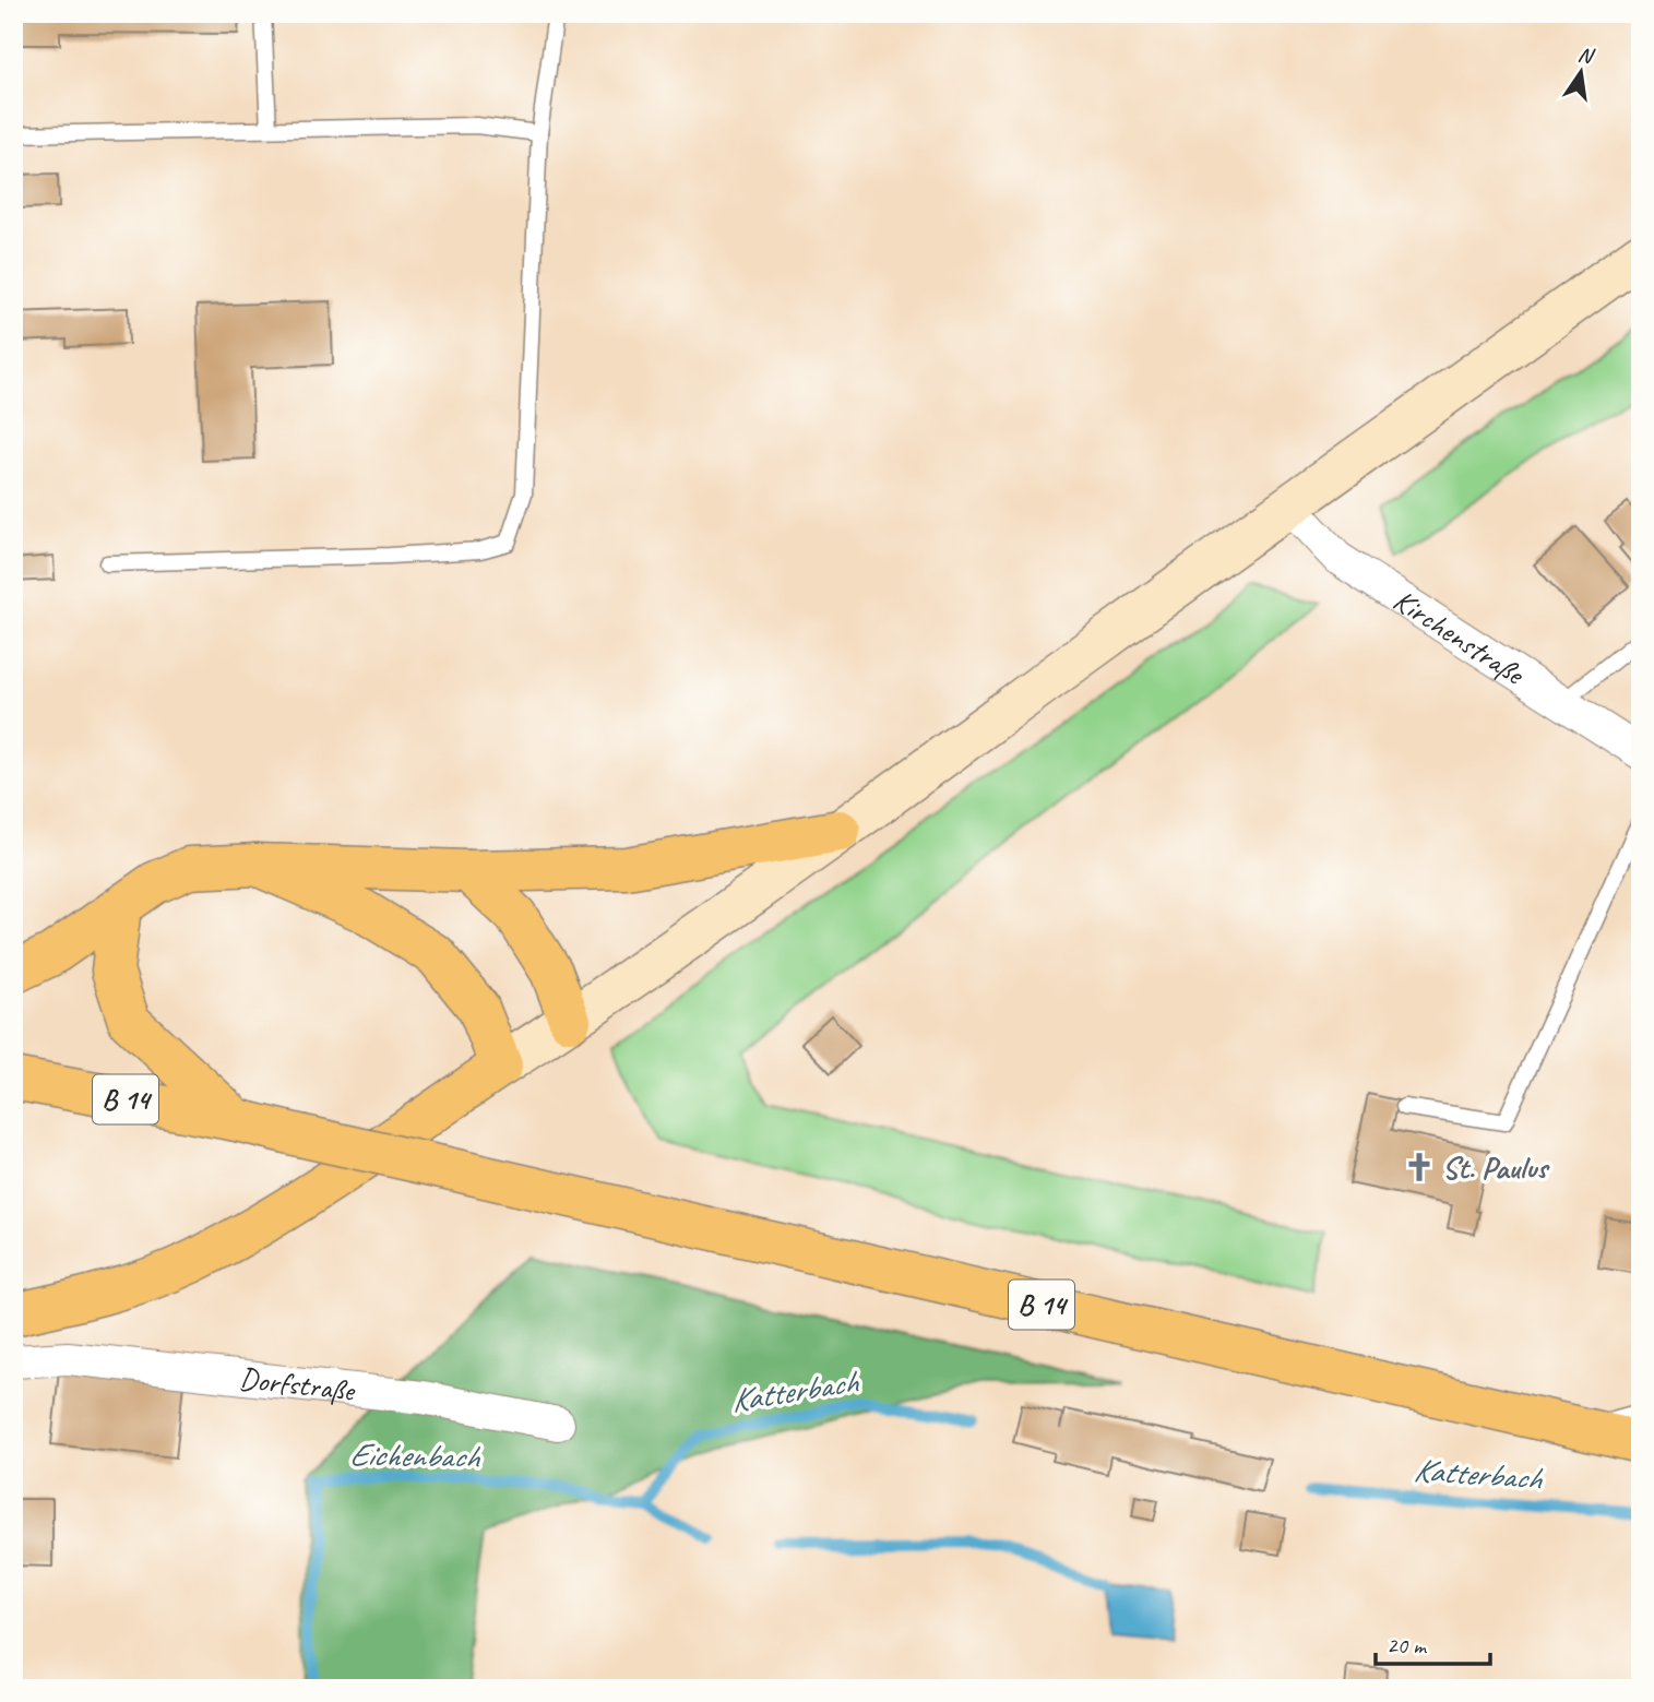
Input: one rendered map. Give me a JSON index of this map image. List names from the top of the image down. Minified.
{"streets":{"main road":["B 14"],"street":["Kirchenstraße","Dorfstraße"]},"water":["Katterbach","Eichenbach"],"places":{"church":["St. Paulus"]},"scale_bar":"20 m","north":"top"}
